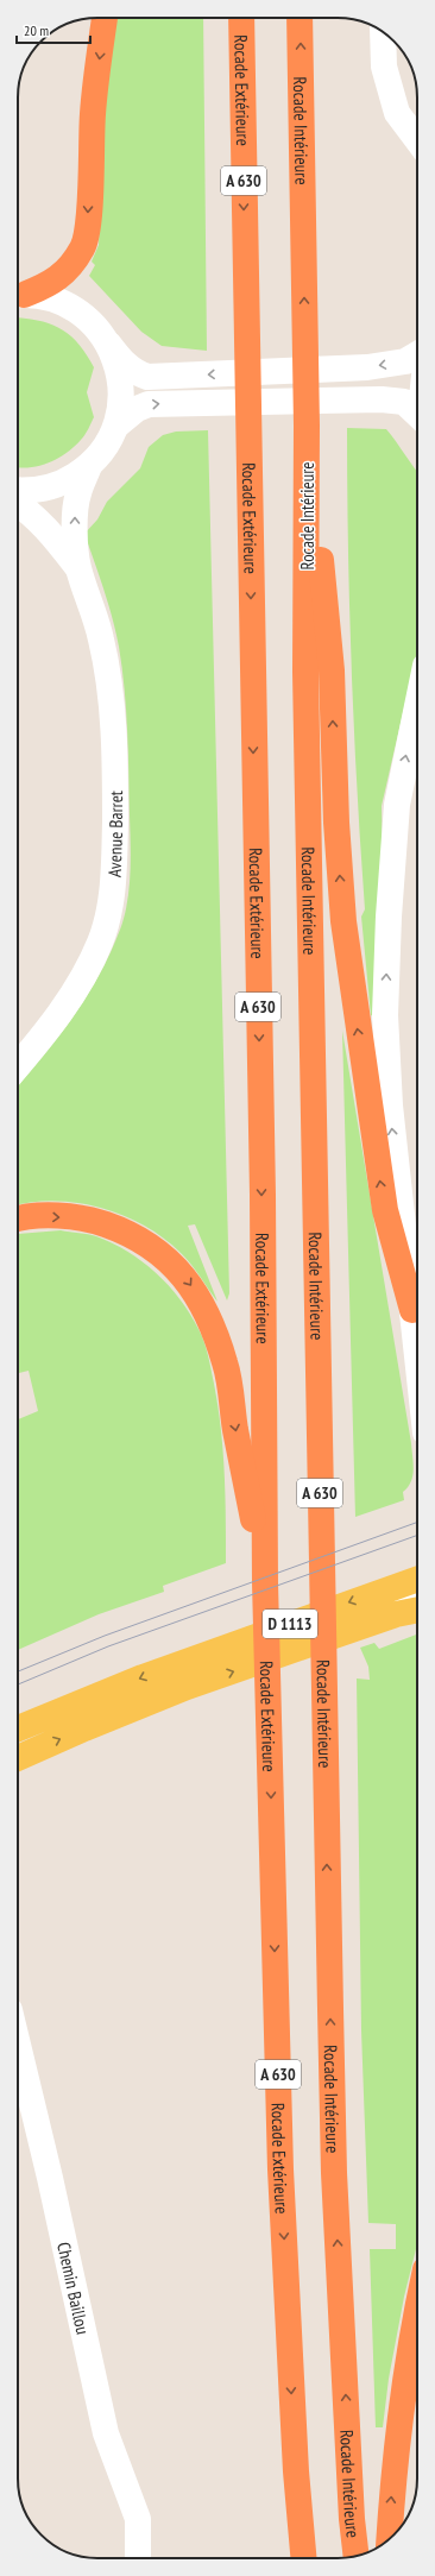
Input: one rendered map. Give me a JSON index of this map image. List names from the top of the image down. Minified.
{"streets":{"highway":["Rocade Extérieure","Rocade Intérieure","A 630"],"main road":["D 1113"],"street":["Avenue Barret","Chemin Baillou"]},"scale_bar":"20 m"}
